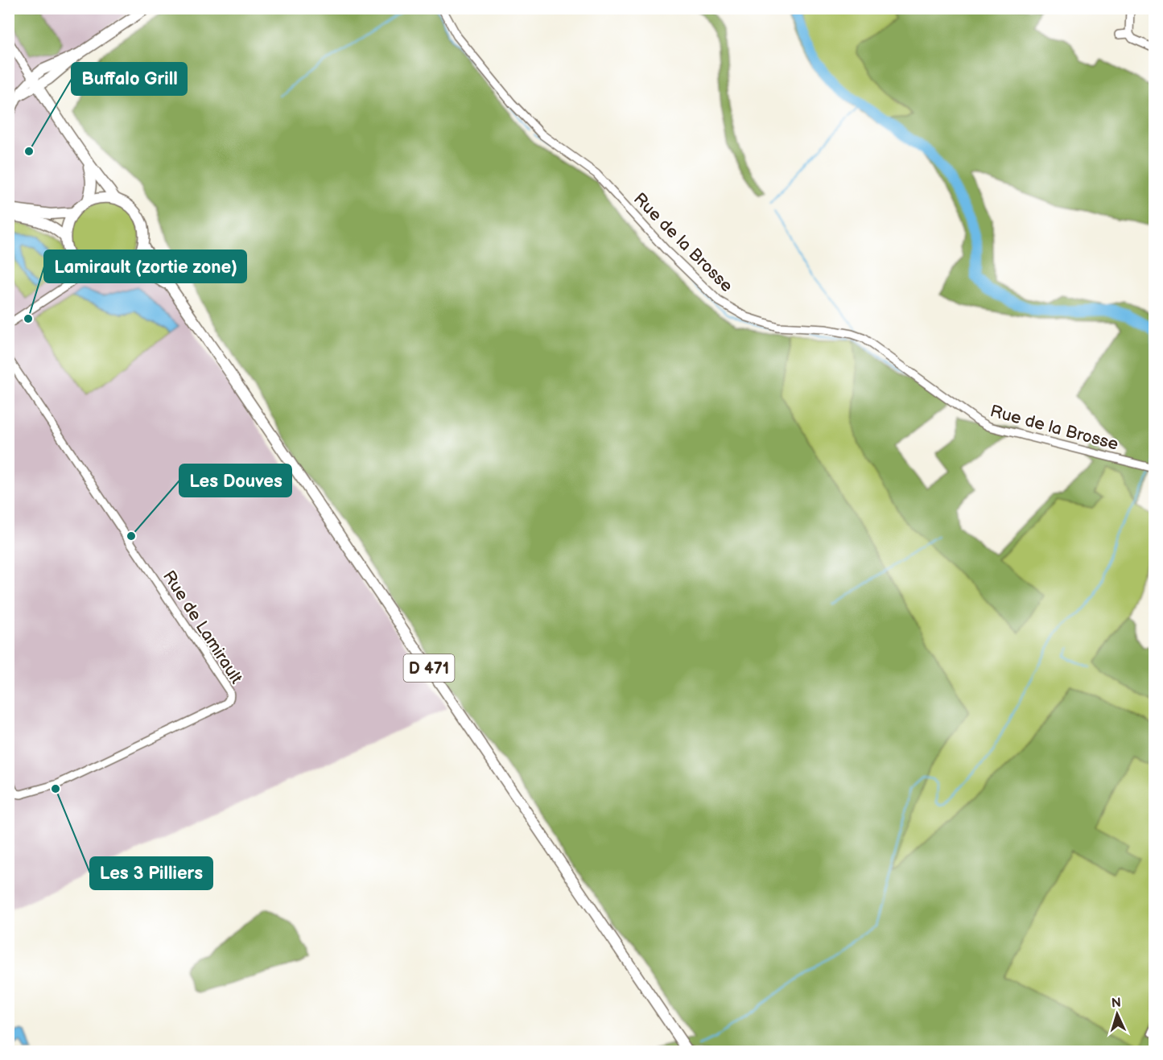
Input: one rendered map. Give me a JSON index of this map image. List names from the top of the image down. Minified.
{"streets":{"main road":["D 471"],"street":["Rue de la Brosse","Rue de Lamirault"]},"places":["Buffalo Grill","Lamirault (zortie zone)","Les Douves","Les 3 Pilliers"],"north":"top"}
